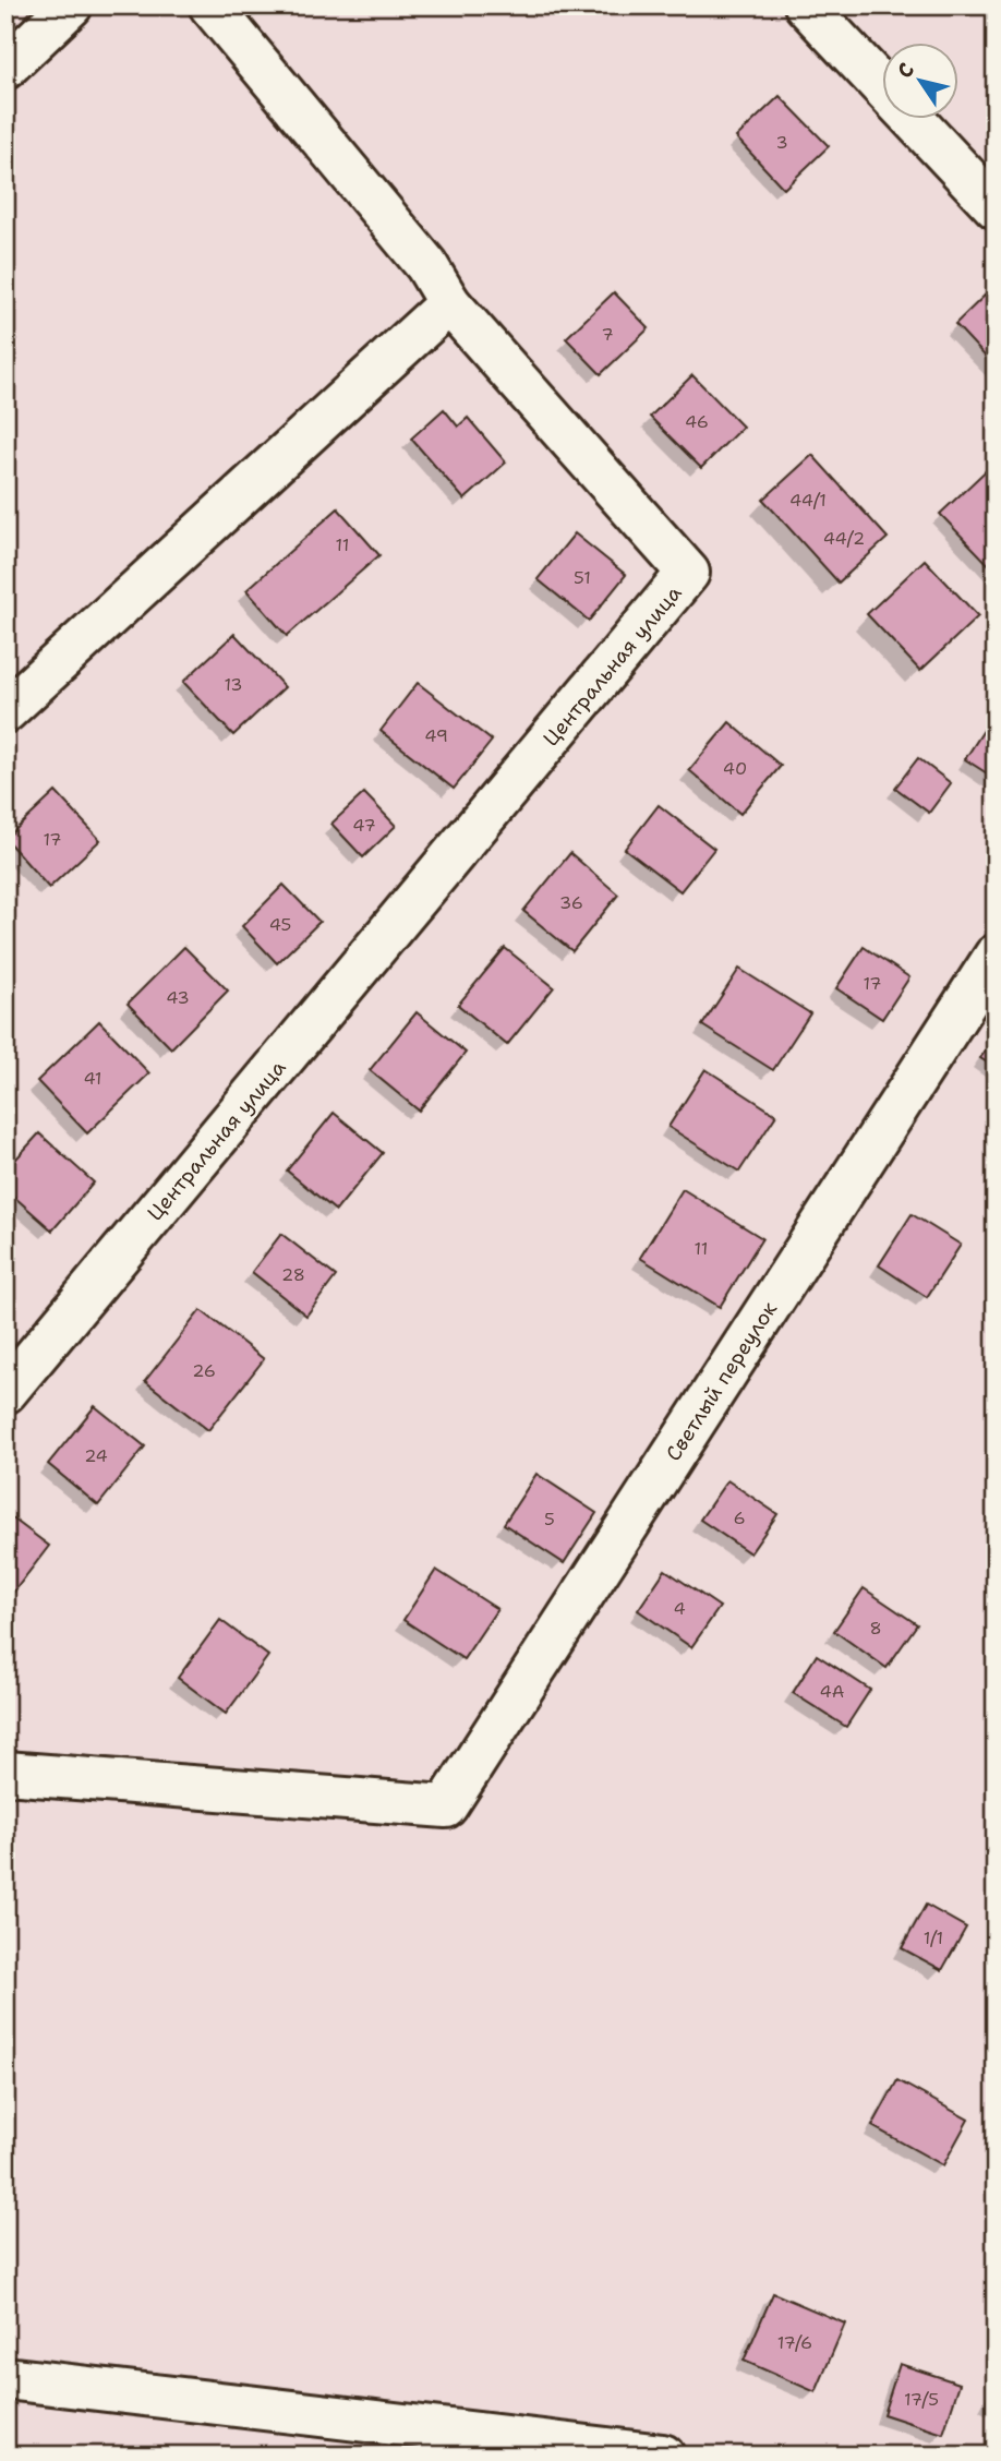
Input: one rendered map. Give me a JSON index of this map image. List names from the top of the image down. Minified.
{"streets":{"street":["Центральная улица","Светлый переулок"]},"house_numbers":["3","7","46","44/1","44/2","11","51","13","49","40","47","17","36","45","17","43","41","11","28","26","24","6","5","4","8","4А","1/1","17/6","17/5"],"north":"top left"}
